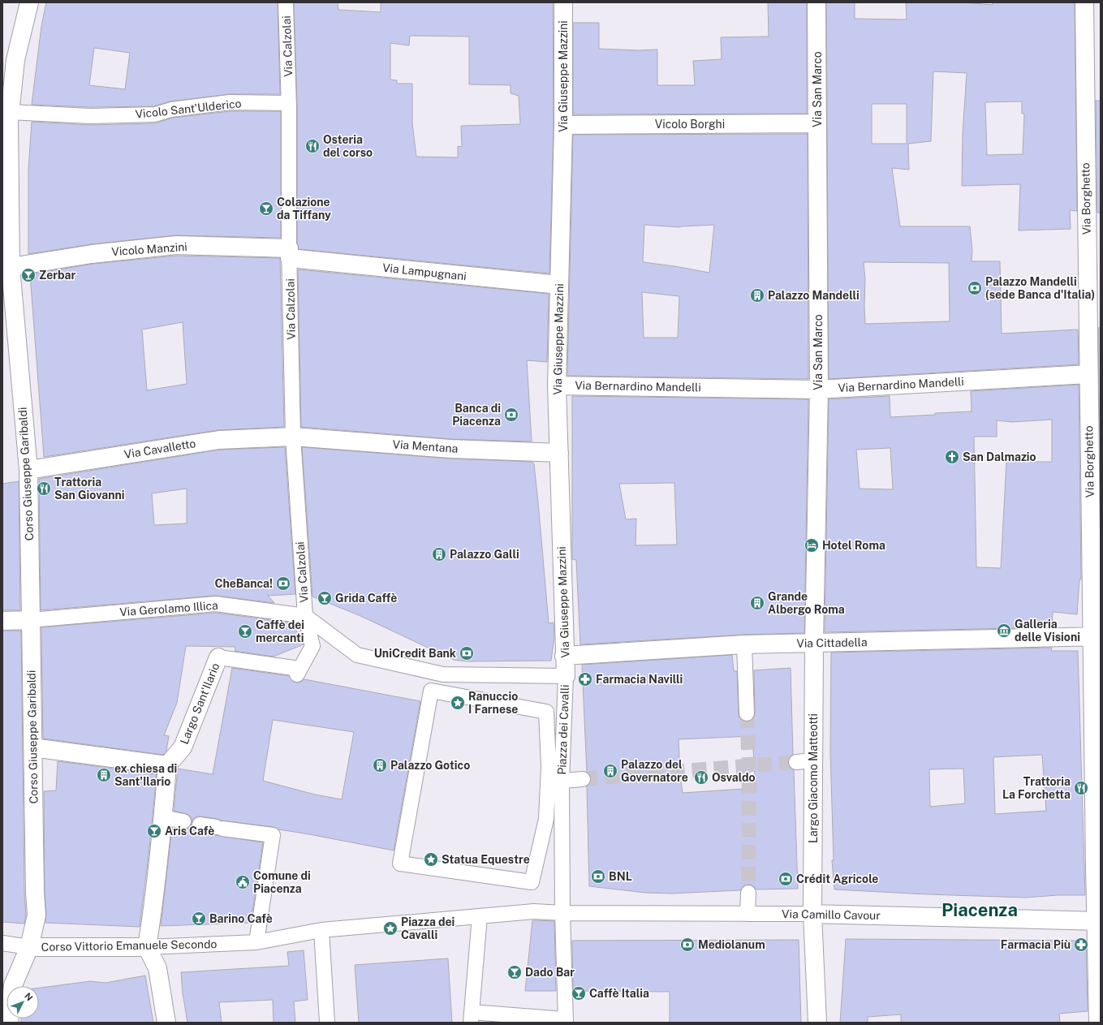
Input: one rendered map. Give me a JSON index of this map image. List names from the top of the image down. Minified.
{"streets":{"street":["Via Calzolai","Via Giuseppe Mazzini","Via San Marco","Vicolo Sant'Ulderico","Vicolo Borghi","Via Borghetto","Vicolo Manzini","Via Lampugnani","Via Bernardino Mandelli","Via Mentana","Via Cavalletto","Corso Giuseppe Garibaldi","Via Gerolamo Illica","Via Cittadella","Largo Sant'Ilario","Piazza dei Cavalli","Largo Giacomo Matteotti","Via Camillo Cavour","Corso Vittorio Emanuele Secondo"]},"crossings":[["Via Calzolai","Vicolo Sant'Ulderico"],["Via Calzolai","Vicolo Manzini"],["Via Calzolai","Via Lampugnani"],["Via Calzolai","Via Mentana"],["Via Calzolai","Via Cavalletto"],["Via Calzolai","Via Gerolamo Illica"],["Via Calzolai","Piazza dei Cavalli"],["Via Giuseppe Mazzini","Vicolo Borghi"],["Via Giuseppe Mazzini","Via Lampugnani"],["Via Giuseppe Mazzini","Via Bernardino Mandelli"],["Via Giuseppe Mazzini","Via Mentana"],["Via Giuseppe Mazzini","Via Cittadella"],["Via Giuseppe Mazzini","Piazza dei Cavalli"],["Via San Marco","Vicolo Borghi"],["Via San Marco","Via Bernardino Mandelli"],["Via San Marco","Via Cittadella"],["Via San Marco","Largo Giacomo Matteotti"],["Vicolo Sant'Ulderico","Corso Giuseppe Garibaldi"],["Via Borghetto","Via Bernardino Mandelli"],["Via Borghetto","Via Cittadella"],["Via Borghetto","Via Camillo Cavour"],["Vicolo Manzini","Via Lampugnani"],["Vicolo Manzini","Corso Giuseppe Garibaldi"],["Via Mentana","Via Cavalletto"],["Via Cavalletto","Corso Giuseppe Garibaldi"],["Corso Giuseppe Garibaldi","Via Gerolamo Illica"],["Corso Giuseppe Garibaldi","Corso Vittorio Emanuele Secondo"],["Via Gerolamo Illica","Piazza dei Cavalli"],["Via Cittadella","Largo Giacomo Matteotti"],["Piazza dei Cavalli","Via Camillo Cavour"],["Largo Giacomo Matteotti","Via Camillo Cavour"]],"districts":["Piacenza"],"places":{"restaurant":["Osteria del corso","Trattoria San Giovanni","Osvaldo","Trattoria La Forchetta"],"bar":["Colazione da Tiffany","Zerbar","Grida Caffè","Caffè dei mercanti","Aris Cafè","Barino Cafè","Dado Bar","Caffè Italia"],"bank":["Palazzo Mandelli (sede Banca d'Italia)","Banca di Piacenza","CheBanca!","UniCredit Bank","BNL","Crédit Agricole","Mediolanum"],"building":["Palazzo Mandelli","Palazzo Galli","Grande Albergo Roma","Palazzo Gotico","Palazzo del Governatore","ex chiesa di Sant'Ilario"],"church":["San Dalmazio"],"hotel":["Hotel Roma"],"museum":["Galleria delle Visioni"],"pharmacy":["Farmacia Navilli","Farmacia Più"],"place":["Ranuccio I Farnese","Statua Equestre","Piazza dei Cavalli"],"public building":["Comune di Piacenza"]},"north":"top right"}
